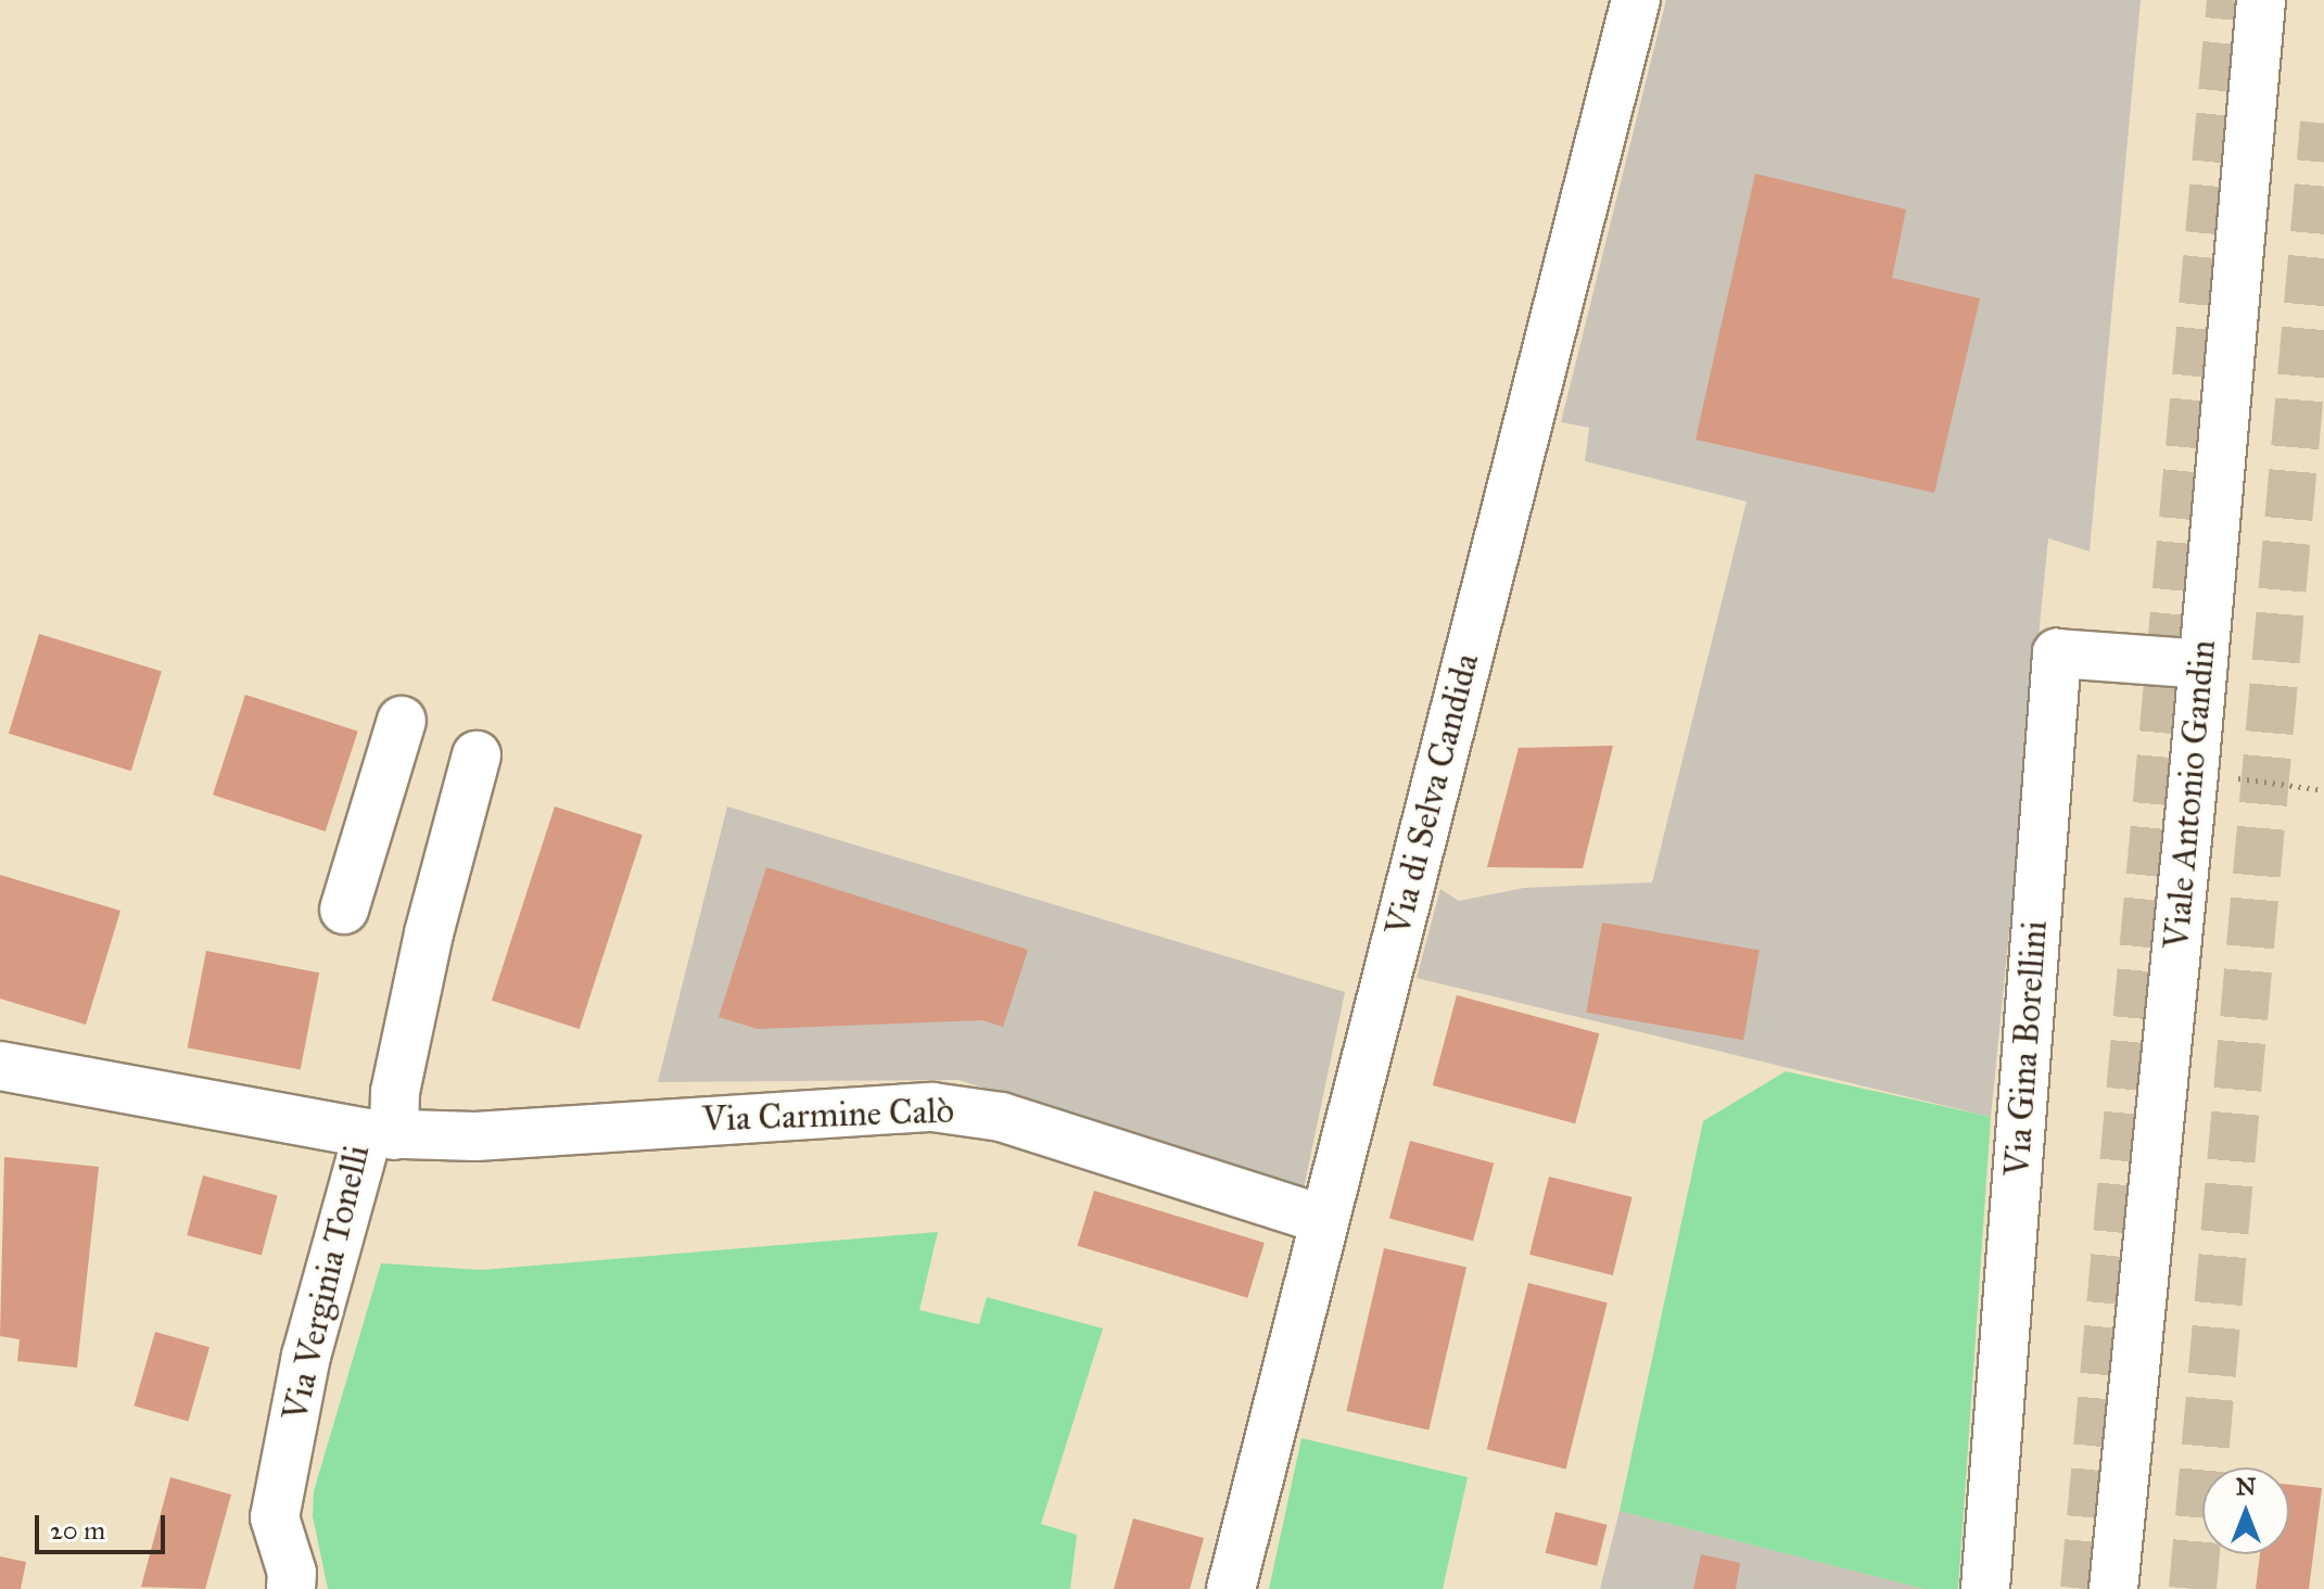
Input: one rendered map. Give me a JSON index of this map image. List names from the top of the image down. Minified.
{"streets":{"street":["Via di Selva Candida","Viale Antonio Gandin","Via Gina Borellini","Via Carmine Calò","Via Verginia Tonelli"]},"crossings":[["Via di Selva Candida","Via Carmine Calò"],["Viale Antonio Gandin","Via Gina Borellini"],["Via Carmine Calò","Via Verginia Tonelli"]],"scale_bar":"20 m","north":"top"}
